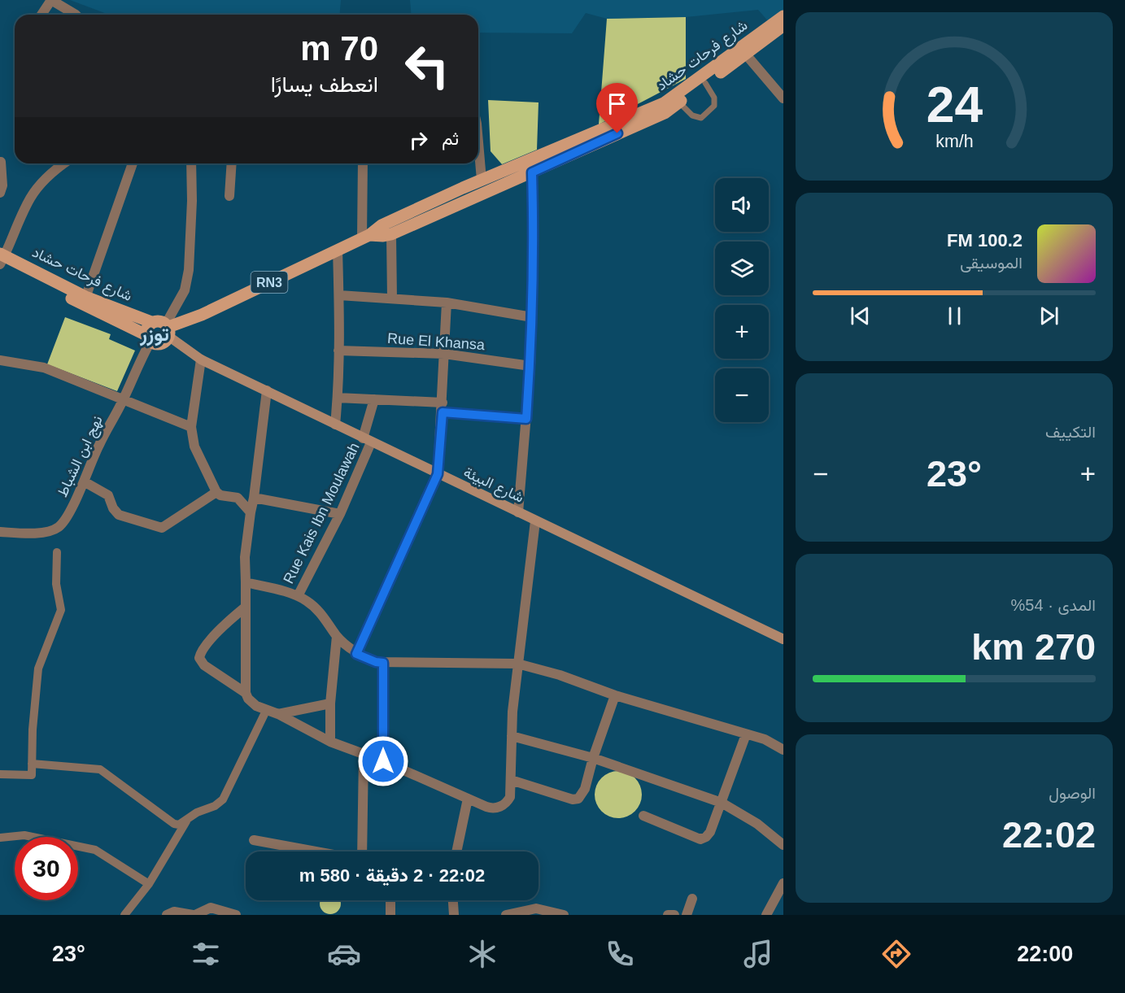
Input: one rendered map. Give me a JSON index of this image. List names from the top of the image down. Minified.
{"streets":{"main road":["شارع فرحات حشاد","RN3","شارع البيئة"],"street":["Rue El Khansa","نهج ابن الشباط","Rue Kais Ibn Moulawah"]},"crossings":[["شارع فرحات حشاد","RN3"],["شارع فرحات حشاد","نهج ابن الشباط"],["شارع فرحات حشاد","شارع البيئة"],["RN3","نهج ابن الشباط"],["RN3","شارع البيئة"],["نهج ابن الشباط","شارع البيئة"],["شارع البيئة","Rue Kais Ibn Moulawah"]],"districts":["توزر"],"page":{"turn":["70 m","انعطف يسارًا"],"then":"ثم","map_buttons":["+","−"],"song":["100.2 FM","الموسيقى"],"tile":["التكييف",["المدى · 54%","270 km"],["الوصول","22:02"]],"heat":["−","23°","+"],"limit":"30","trip":"22:02 · 2 دقيقة · 580 m","tabs":["22:00","23°"],"gauge":["24","km/h"]}}
